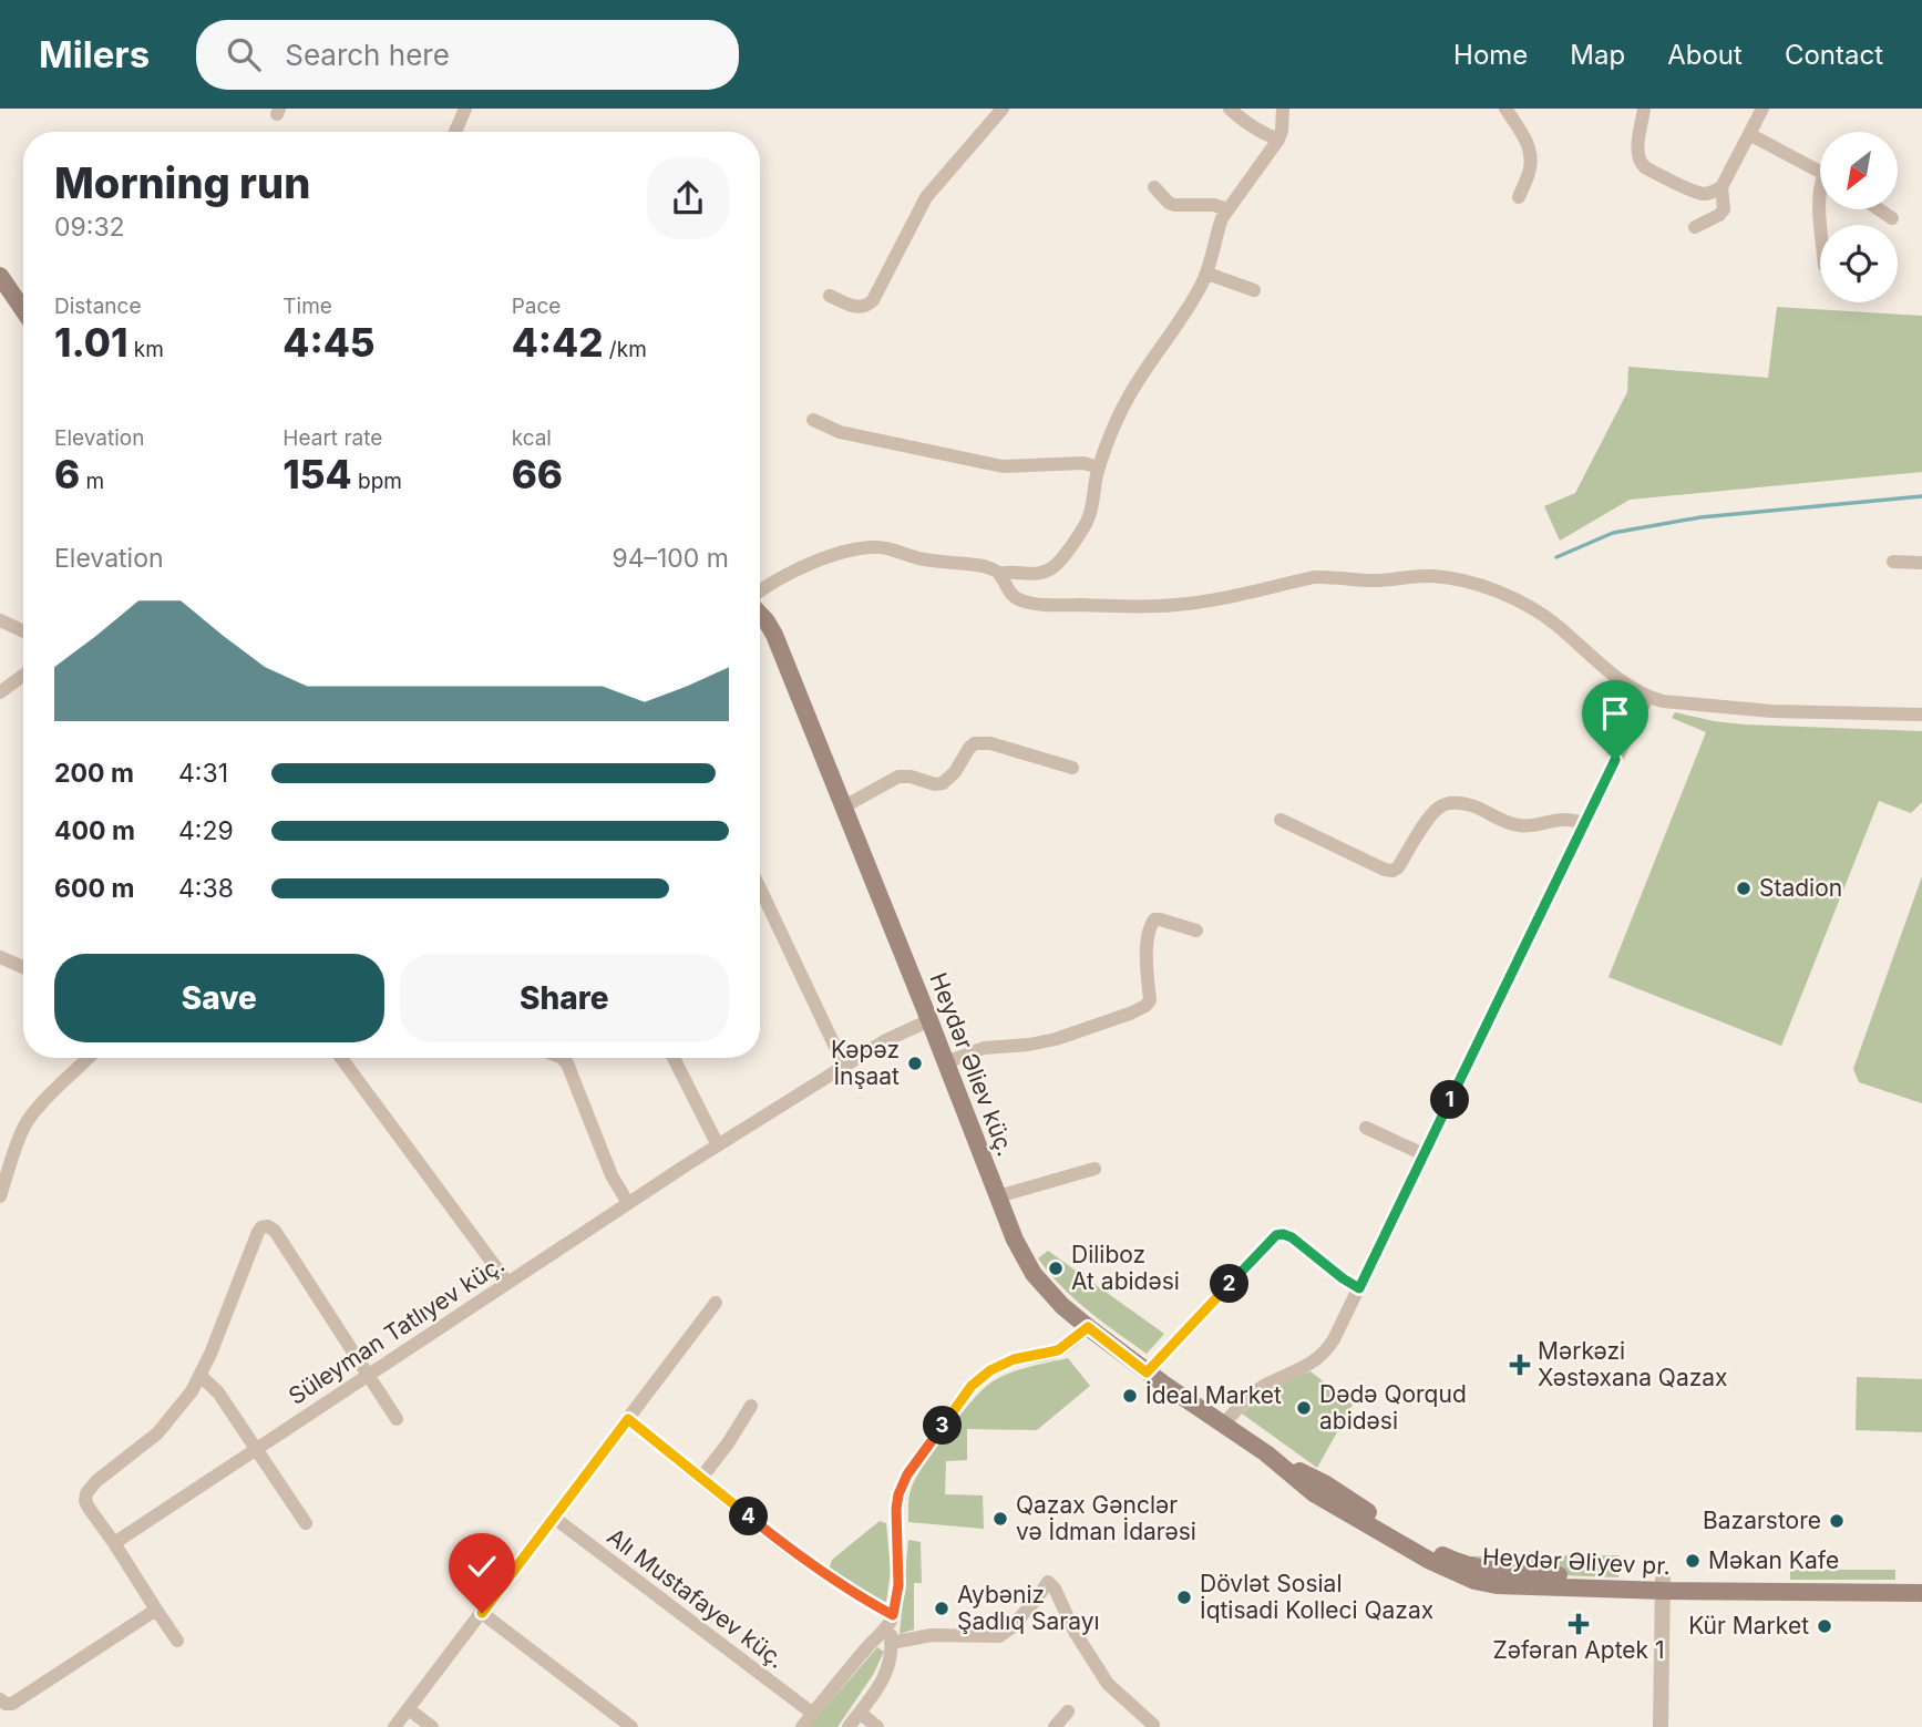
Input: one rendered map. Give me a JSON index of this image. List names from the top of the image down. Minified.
{"streets":{"main road":["Heydər Əliev küç.","Heydər Əliyev pr."],"street":["Süleyman Tatlıyev küç.","Alı Mustafayev küç."]},"crossings":[["Heydər Əliev küç.","Süleyman Tatlıyev küç."],["Heydər Əliev küç.","Heydər Əliyev pr."]],"places":{"other":["Stadion","Kəpəz İnşaat","Diliboz At abidəsi","İdeal Market","Dədə Qorqud abidəsi","Qazax Gənclər və İdman İdarəsi","Bazarstore","Məkan Kafe","Dövlət Sosial İqtisadi Kolleci Qazax","Aybəniz Şadlıq Sarayı","Kür Market"],"health":["Mərkəzi Xəstəxana Qazax","Zəfəran Aptek 1"]},"north":"bottom left","page":{"header":"Milers","search":"Search here","nav":["Home","Map","About","Contact"],"heading":["Morning run","09:32"],"stats":[["Distance","1.01 km"],["Time","4:45"],["Pace","4:42 /km"],["Elevation","6 m"],["Heart rate","154 bpm"],["kcal","66"]],"chart":["Elevation","94–100 m"],"list":[{"name":"200 m","note":"4:31"},{"name":"400 m","note":"4:29"},{"name":"600 m","note":"4:38"}],"buttons":["Save","Share"],"pins":["1","2","3","4"]}}
